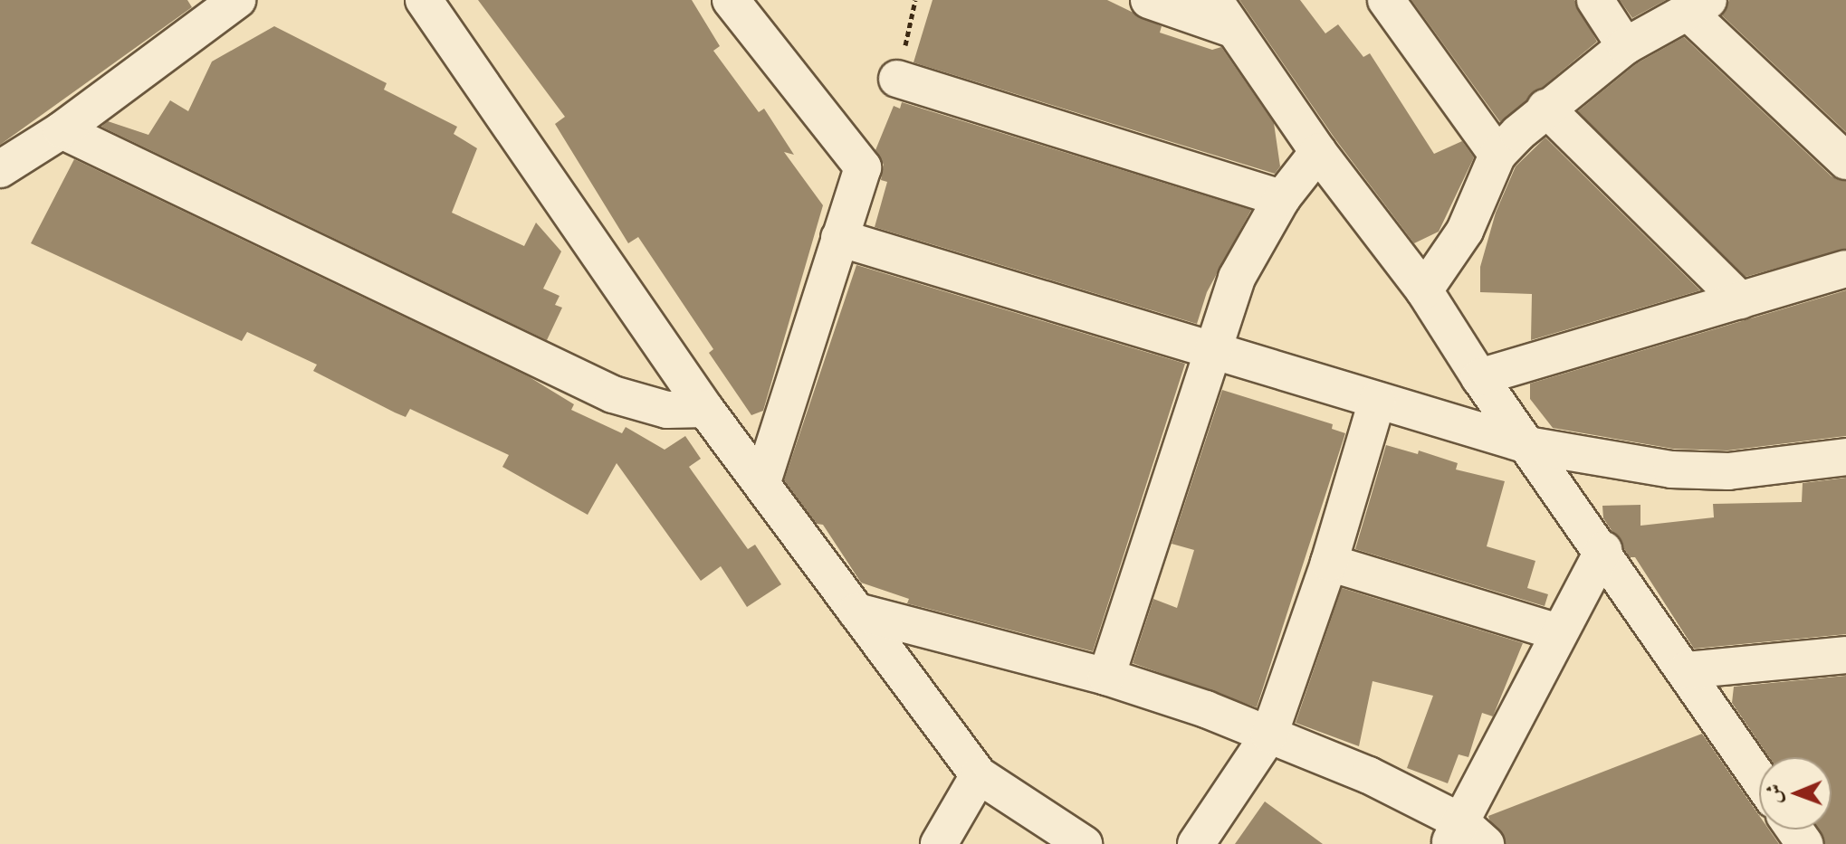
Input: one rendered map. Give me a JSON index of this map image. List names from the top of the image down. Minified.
{"north":"left"}
